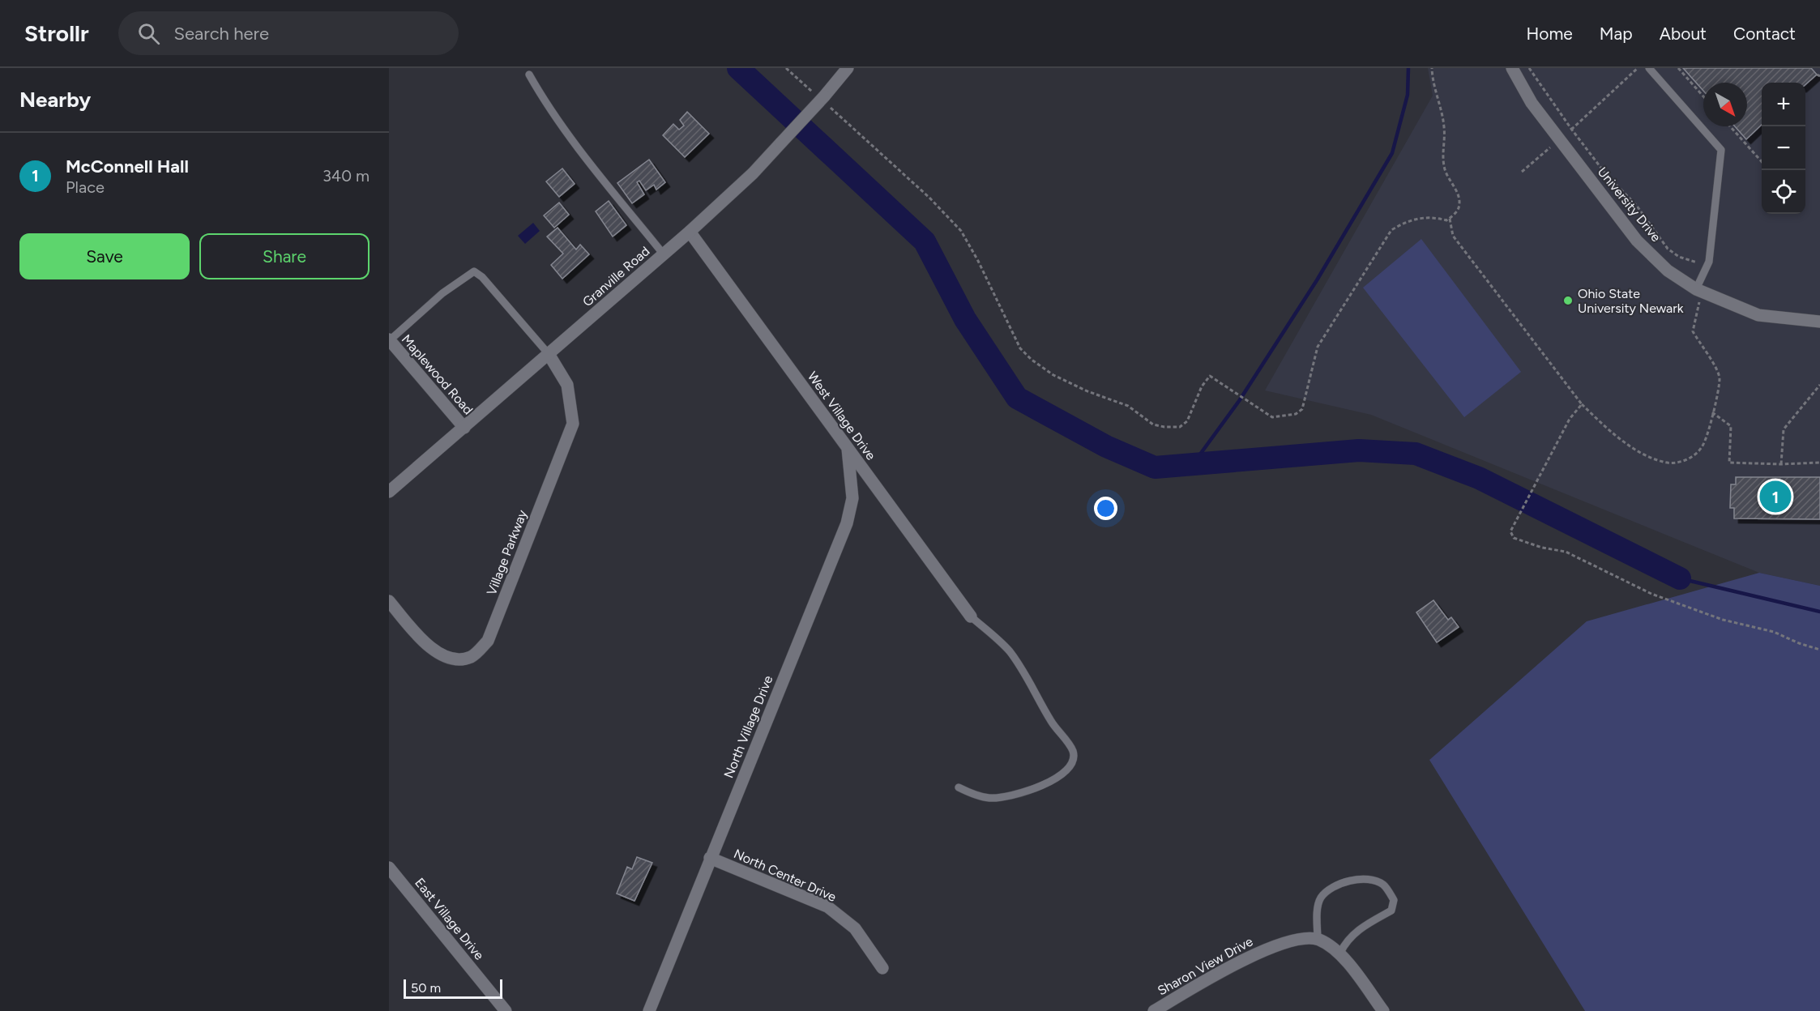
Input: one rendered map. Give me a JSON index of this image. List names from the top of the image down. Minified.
{"streets":{"street":["University Drive","Granville Road","Maplewood Road","West Village Drive","Village Parkway","North Village Drive","North Center Drive","East Village Drive","Sharon View Drive"]},"crossings":[["Granville Road","Maplewood Road"],["Granville Road","West Village Drive"],["Granville Road","Village Parkway"],["West Village Drive","North Village Drive"],["North Village Drive","North Center Drive"]],"places":["Ohio State University Newark"],"scale_bar":"50 m","north":"bottom right","page":{"header":"Strollr","search":"Search here","nav":["Home","Map","About","Contact"],"heading":"Nearby","map_buttons":["+","−"],"list":[{"mark":"1","name":"McConnell Hall","note":"Place","value":"340 m"}],"buttons":["Save","Share"],"pins":"1","scale":"50 m"}}
